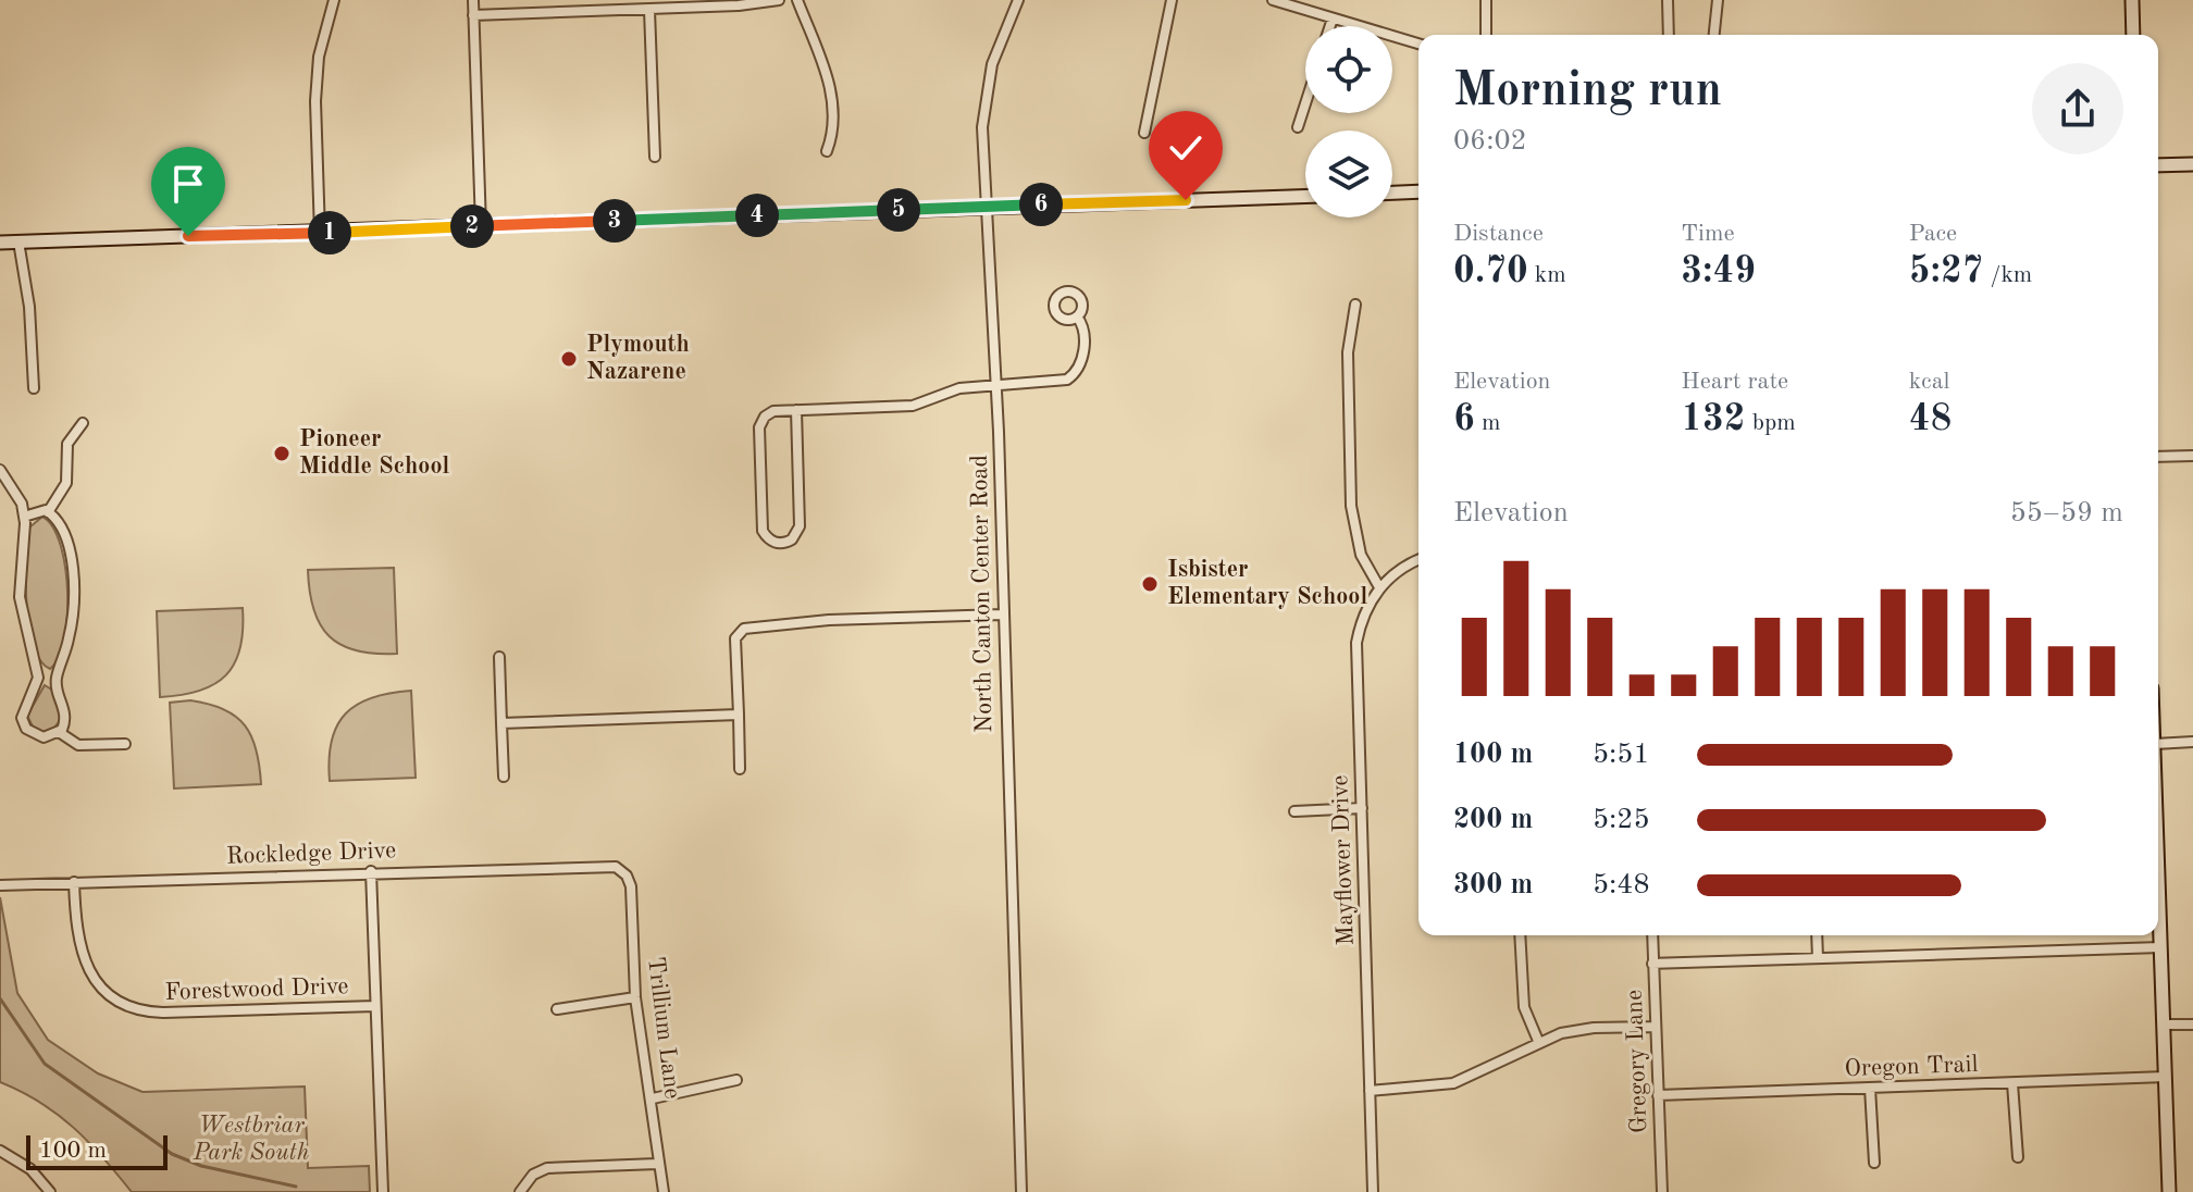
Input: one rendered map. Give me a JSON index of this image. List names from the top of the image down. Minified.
{"streets":{"street":["North Canton Center Road","Rockledge Drive","Mayflower Drive","Forestwood Drive","Trillium Lane","Gregory Lane","Oregon Trail"]},"crossings":[["Rockledge Drive","Forestwood Drive"],["Rockledge Drive","Trillium Lane"],["Gregory Lane","Oregon Trail"]],"parks":["Westbriar Park South"],"places":["Plymouth Nazarene","Pioneer Middle School","Isbister Elementary School"],"scale_bar":"100 m","page":{"heading":["Morning run","06:02"],"pins":["6","5","4","3","2","1"],"stats":[["Distance","0.70 km"],["Time","3:49"],["Pace","5:27 /km"],["Elevation","6 m"],["Heart rate","132 bpm"],["kcal","48"]],"chart":["Elevation","55–59 m"],"list":[{"name":"100 m","note":"5:51"},{"name":"200 m","note":"5:25"},{"name":"300 m","note":"5:48"}],"scale":"100 m"}}
